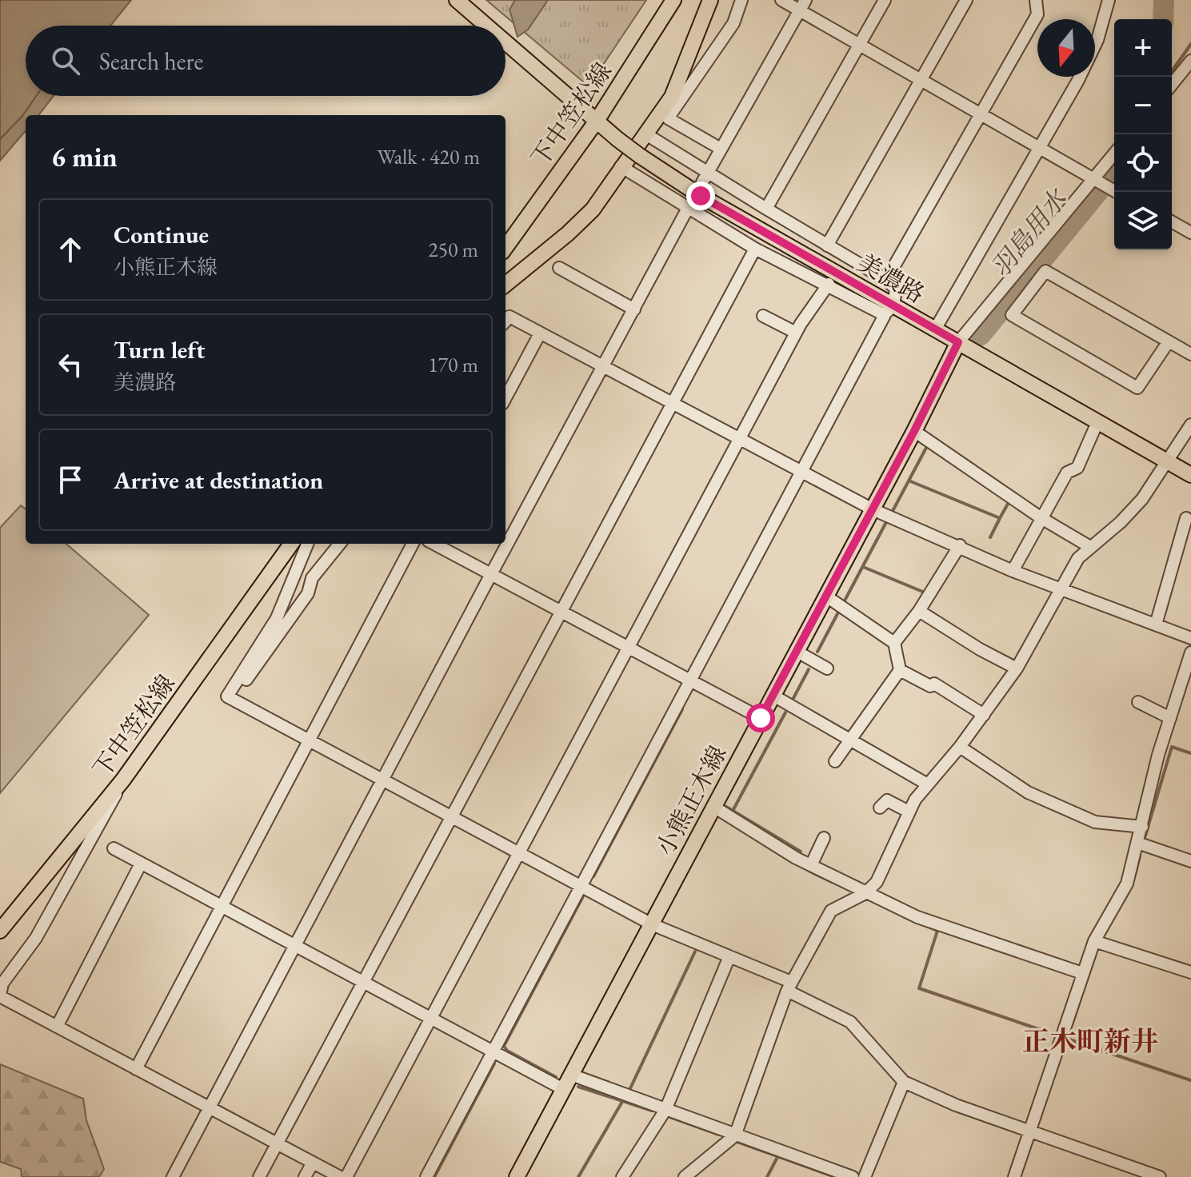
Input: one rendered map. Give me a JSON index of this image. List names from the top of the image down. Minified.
{"streets":{"main road":["下中笠松線","美濃路","小熊正木線"]},"crossings":[["下中笠松線","美濃路"],["美濃路","小熊正木線"]],"districts":["正木町新井"],"water":["羽島用水"],"north":"bottom","page":{"map_buttons":["+","−"],"search":"Search here","heading":["6 min","Walk · 420 m"],"list":[["Continue","小熊正木線","250 m"],["Turn left","美濃路","170 m"],"Arrive at destination"]}}
